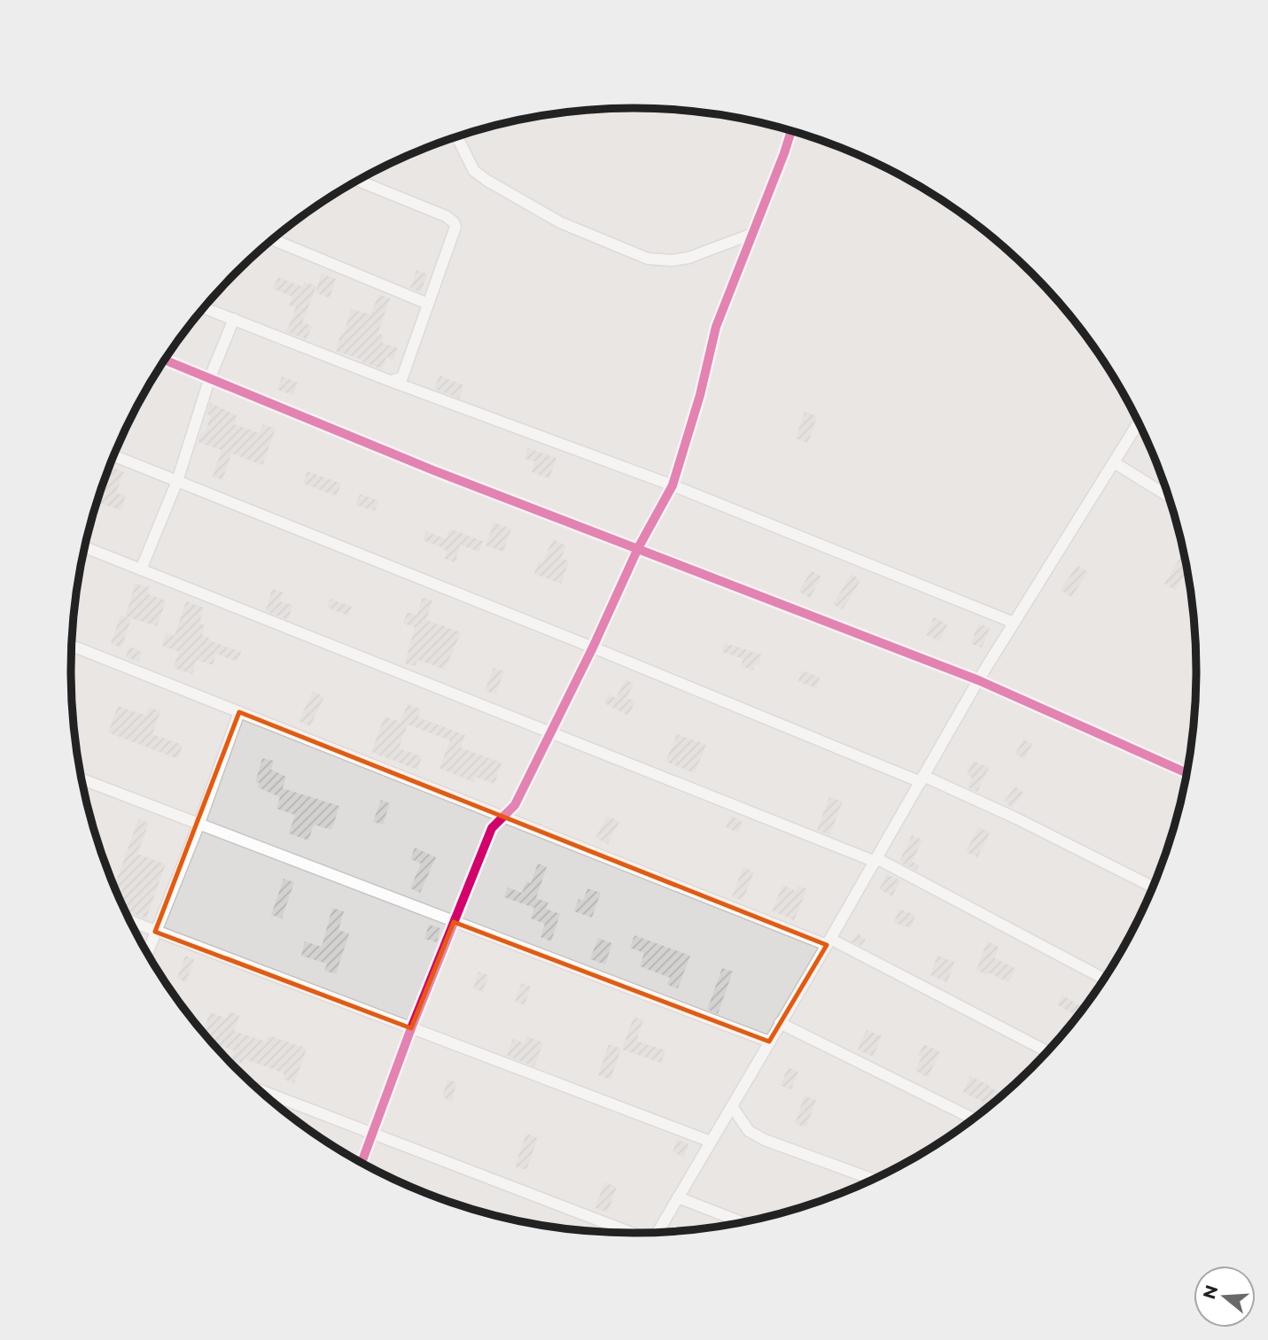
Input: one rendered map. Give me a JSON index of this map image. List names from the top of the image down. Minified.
{"north":"left"}
